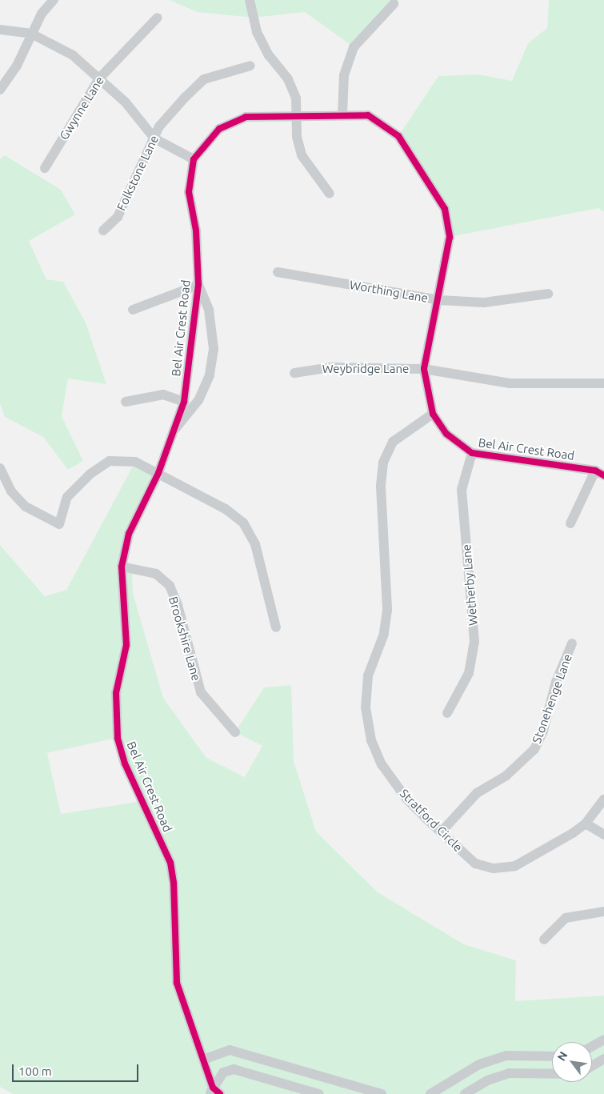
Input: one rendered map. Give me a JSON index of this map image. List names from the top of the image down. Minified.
{"streets":{"street":["Gwynne Lane","Folkstone Lane","Worthing Lane","Bel Air Crest Road","Weybridge Lane","Wetherby Lane","Brookshire Lane","Stonehenge Lane","Stratford Circle"]},"crossings":[["Worthing Lane","Bel Air Crest Road"],["Bel Air Crest Road","Weybridge Lane"],["Bel Air Crest Road","Wetherby Lane"],["Bel Air Crest Road","Brookshire Lane"],["Bel Air Crest Road","Stratford Circle"],["Stonehenge Lane","Stratford Circle"]],"scale_bar":"100 m","north":"top left"}
